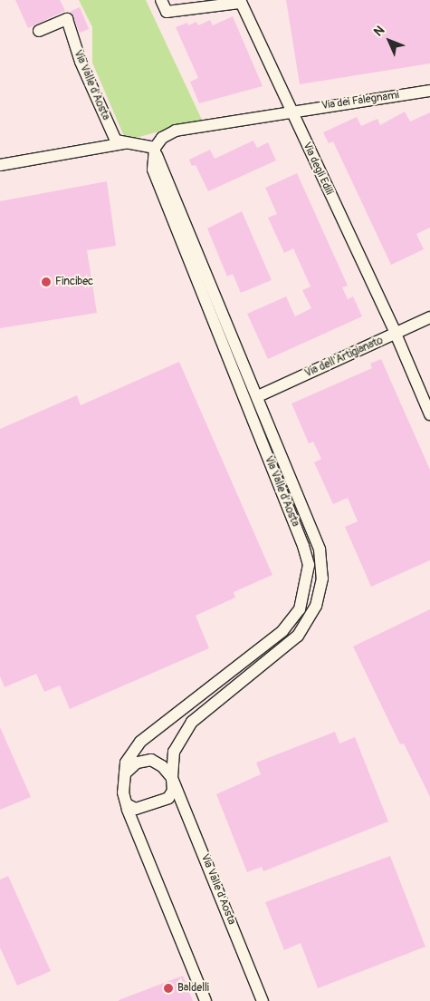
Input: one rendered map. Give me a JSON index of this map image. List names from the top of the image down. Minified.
{"streets":{"street":["Via Valle d'Aosta","Via dei Falegnami","Via degli Edili","Via dell'Artigianato"]},"crossings":[["Via Valle d'Aosta","Via dell'Artigianato"],["Via dei Falegnami","Via degli Edili"],["Via degli Edili","Via dell'Artigianato"]],"places":["Fincibec","Baldelli"],"north":"top left"}
